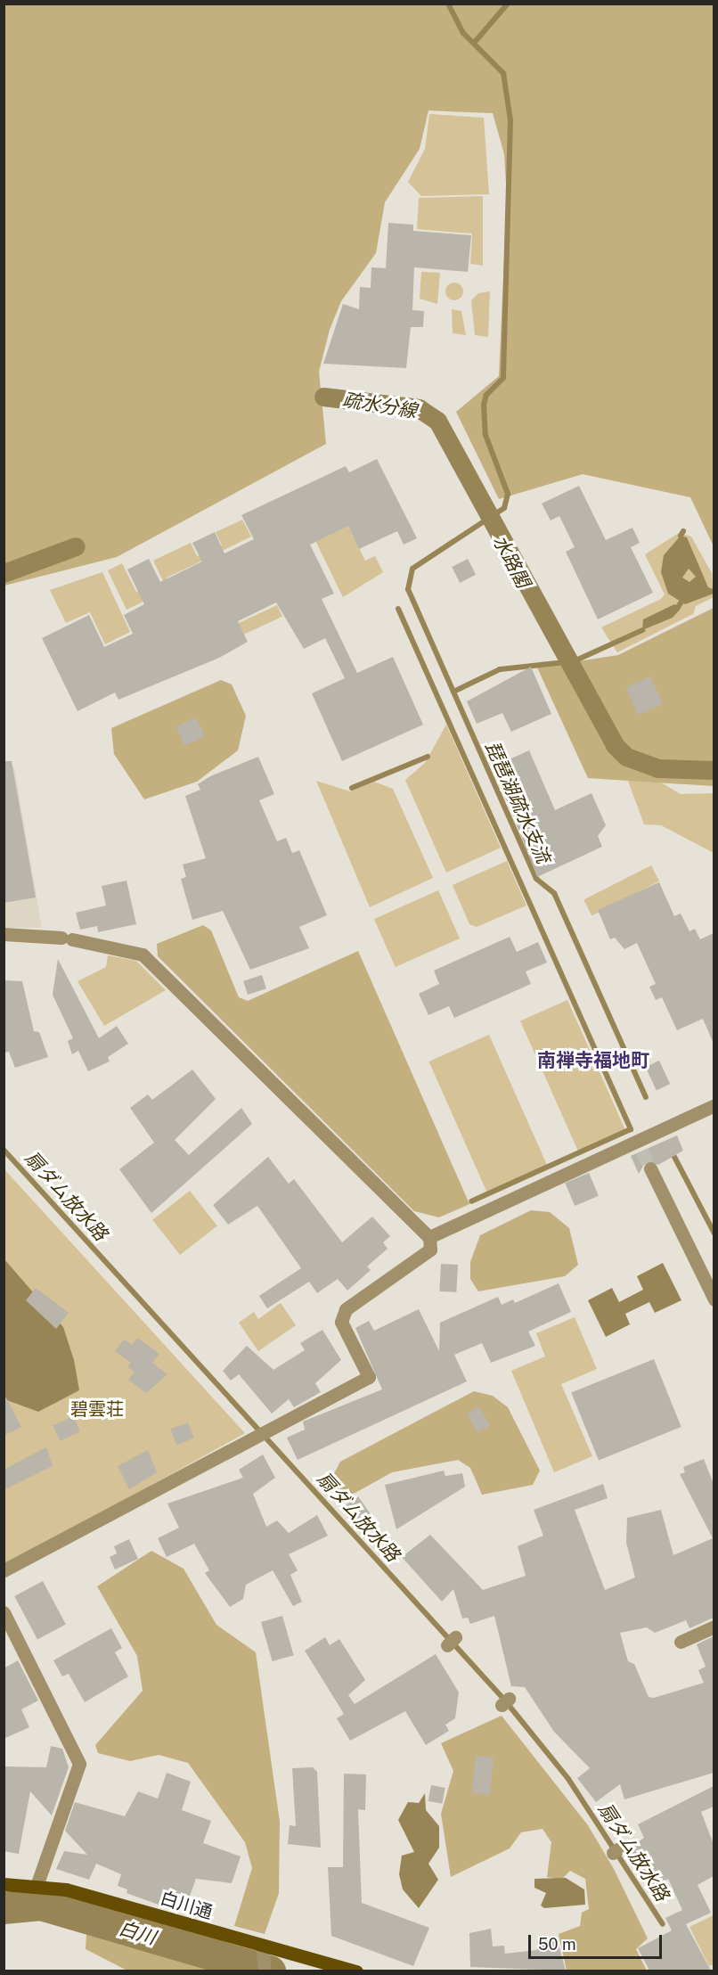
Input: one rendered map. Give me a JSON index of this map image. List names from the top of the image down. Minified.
{"streets":{"main road":["白川通"]},"districts":["南禅寺福地町"],"water":["疏水分線","水路閣","琵琶湖疏水支流","扇ダム放水路","白川"],"parks":["碧雲荘"],"scale_bar":"50 m"}
